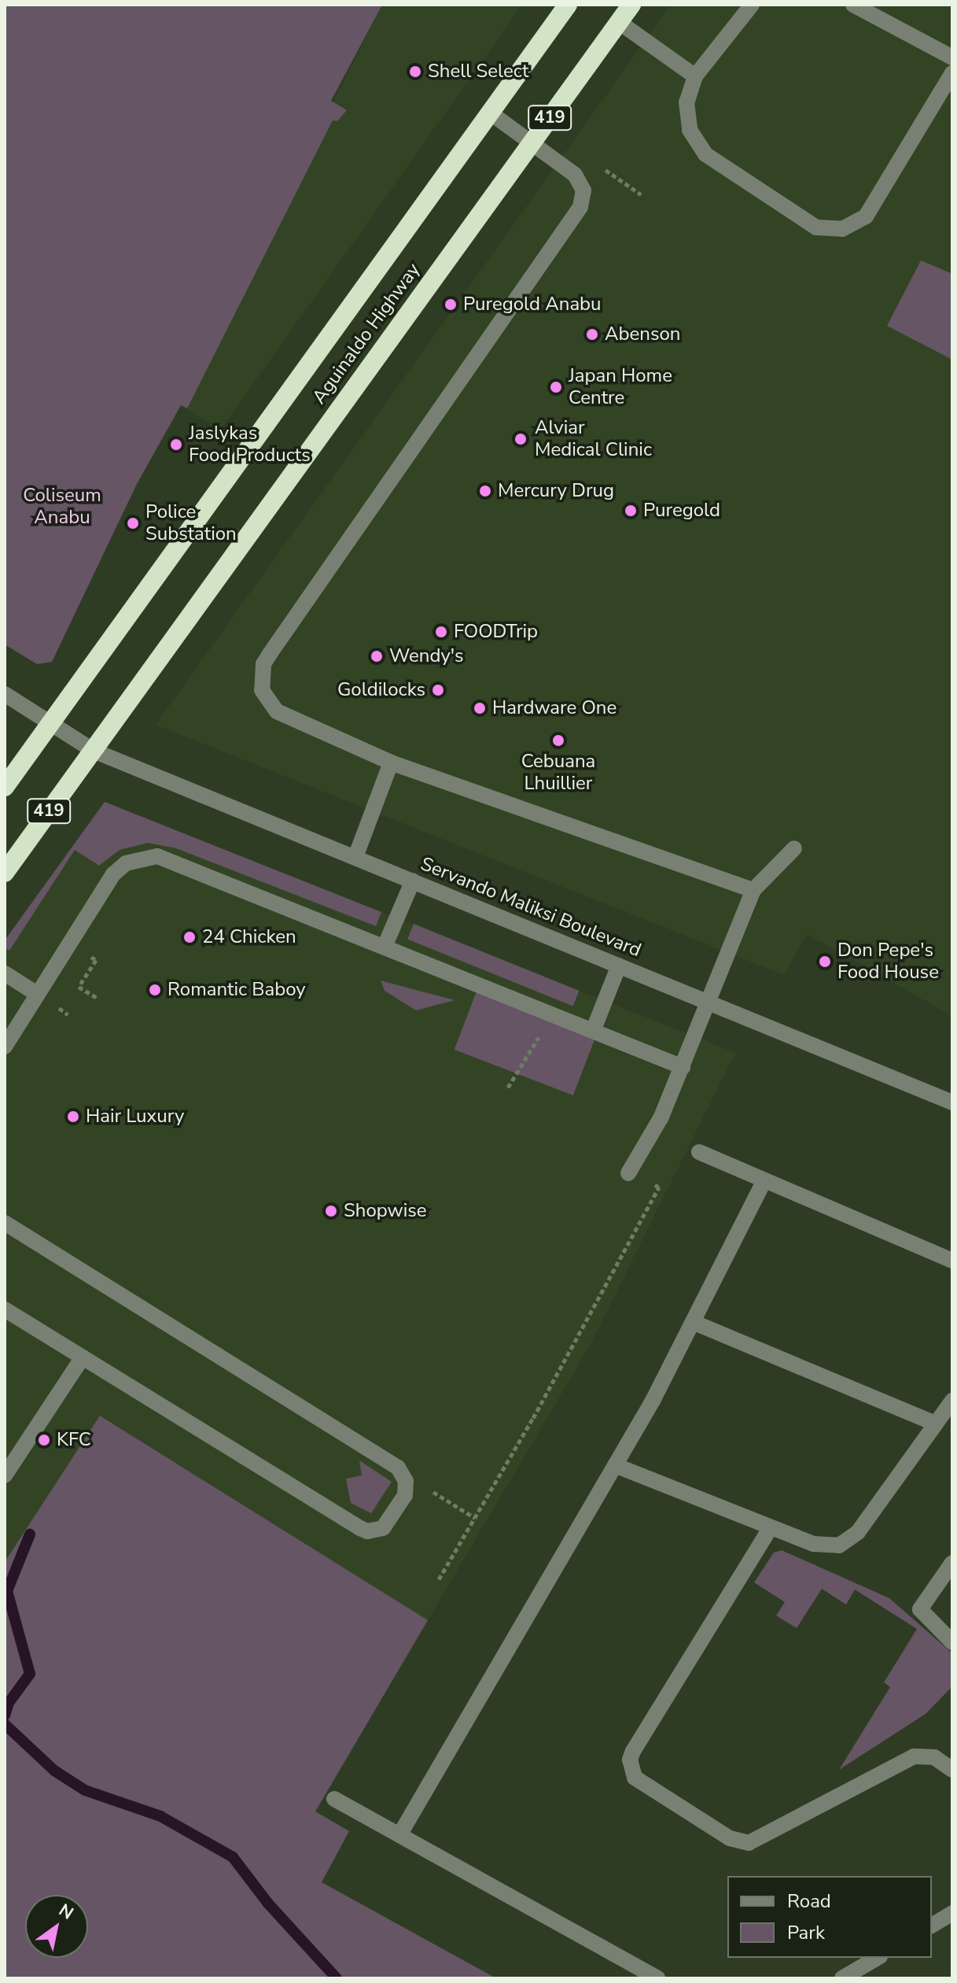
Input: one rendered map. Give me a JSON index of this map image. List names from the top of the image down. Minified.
{"streets":{"highway":["419","Aguinaldo Highway"],"street":["Servando Maliksi Boulevard"]},"crossings":[["Aguinaldo Highway","Servando Maliksi Boulevard"]],"parks":["Coliseum Anabu"],"places":["Shell Select","Puregold Anabu","Abenson","Japan Home Centre","Alviar Medical Clinic","Jaslykas Food Products","Mercury Drug","Puregold","Police Substation","FOODTrip","Wendy's","Goldilocks","Hardware One","Cebuana Lhuillier","24 Chicken","Don Pepe's Food House","Romantic Baboy","Hair Luxury","Shopwise","KFC"],"legend":["Road","Park"],"north":"top right"}
